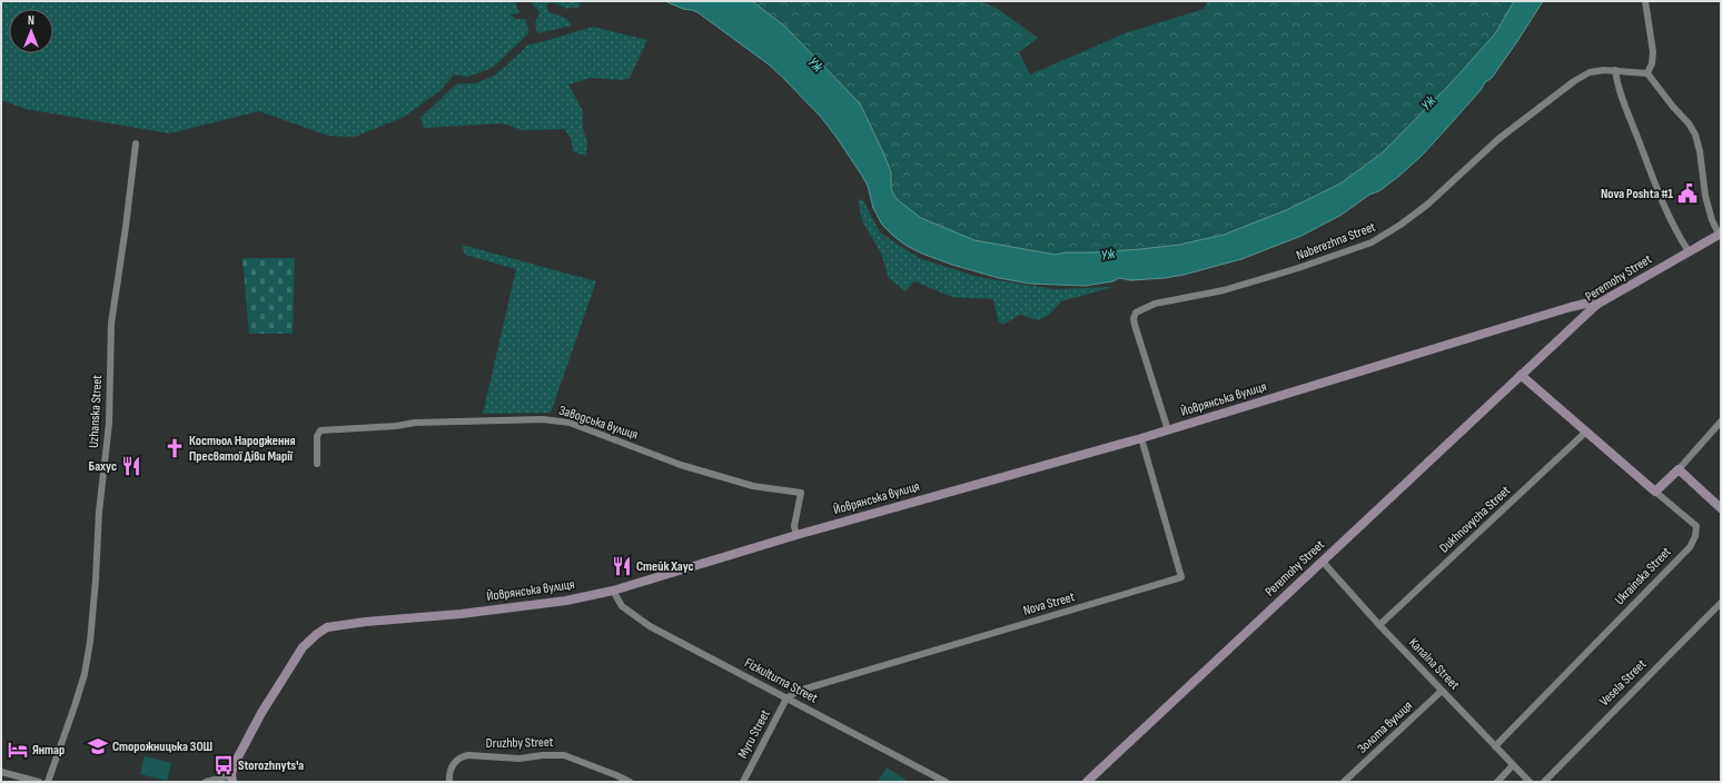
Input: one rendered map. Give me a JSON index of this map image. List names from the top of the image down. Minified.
{"streets":{"street":["Naberezhna Street","Peremohy Street","Йоврянська вулиця","Uzhanska Street","Заводська вулиця","Dukhnovycha Street","Ukrainska Street","Nova Street","Kanalna Street","Fizkulturna Street","Vesela Street","Золота вулиця","Myru Street","Druzhby Street"]},"crossings":[["Naberezhna Street","Йоврянська вулиця"],["Peremohy Street","Йоврянська вулиця"],["Peremohy Street","Kanalna Street"],["Йоврянська вулиця","Заводська вулиця"],["Йоврянська вулиця","Nova Street"],["Йоврянська вулиця","Fizkulturna Street"],["Dukhnovycha Street","Kanalna Street"],["Ukrainska Street","Kanalna Street"],["Nova Street","Fizkulturna Street"],["Nova Street","Myru Street"],["Kanalna Street","Золота вулиця"],["Fizkulturna Street","Myru Street"]],"water":["Уж"],"places":{"public building":["Nova Poshta #1"],"church":["Костьол Народження Пресвятої Діви Марії"],"restaurant":["Бахус","Стейк Хаус"],"school or university":["Сторожницька ЗОШ"],"hotel":["Янтар"],"bus stop":["Storozhnyts'a"]},"north":"top"}
